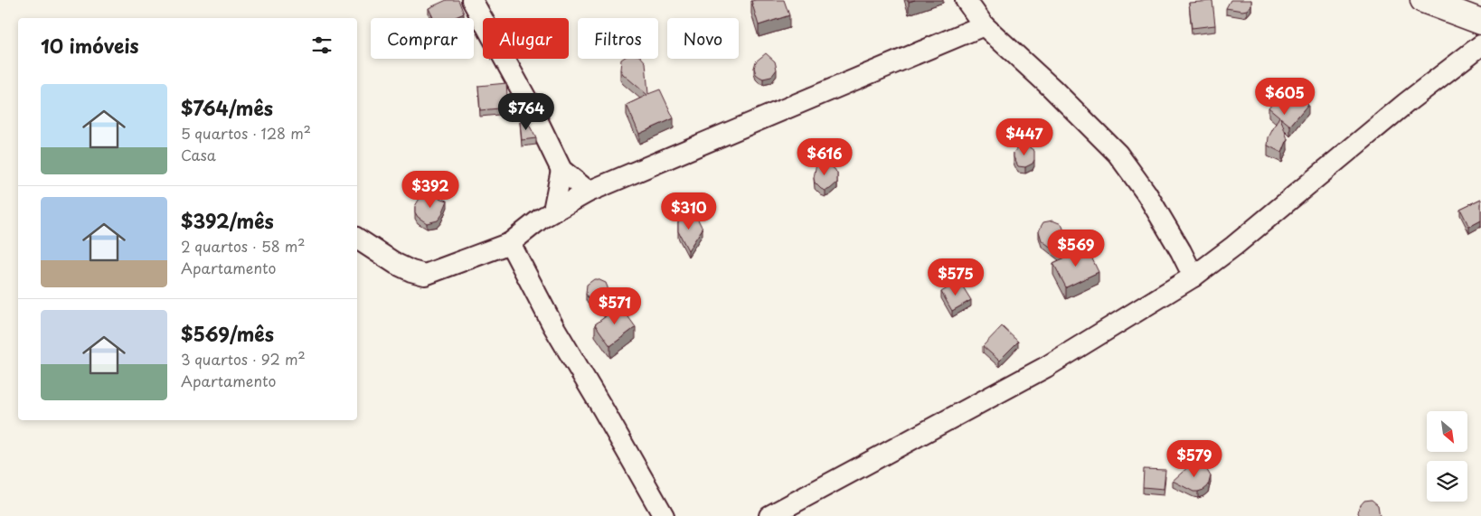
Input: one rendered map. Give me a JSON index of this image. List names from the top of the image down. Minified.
{"north":"bottom right","page":{"chip":["Comprar","Alugar","Filtros","Novo"],"heading":"10 imóveis","list":[{"name":"$764/mês","note":"5 quartos · 128 m² · Casa"},{"name":"$392/mês","note":"2 quartos · 58 m² · Apartamento"},{"name":"$569/mês","note":"3 quartos · 92 m² · Apartamento"}],"price":["$605","$764","$447","$616","$392","$310","$569","$575","$571","$579"]}}
